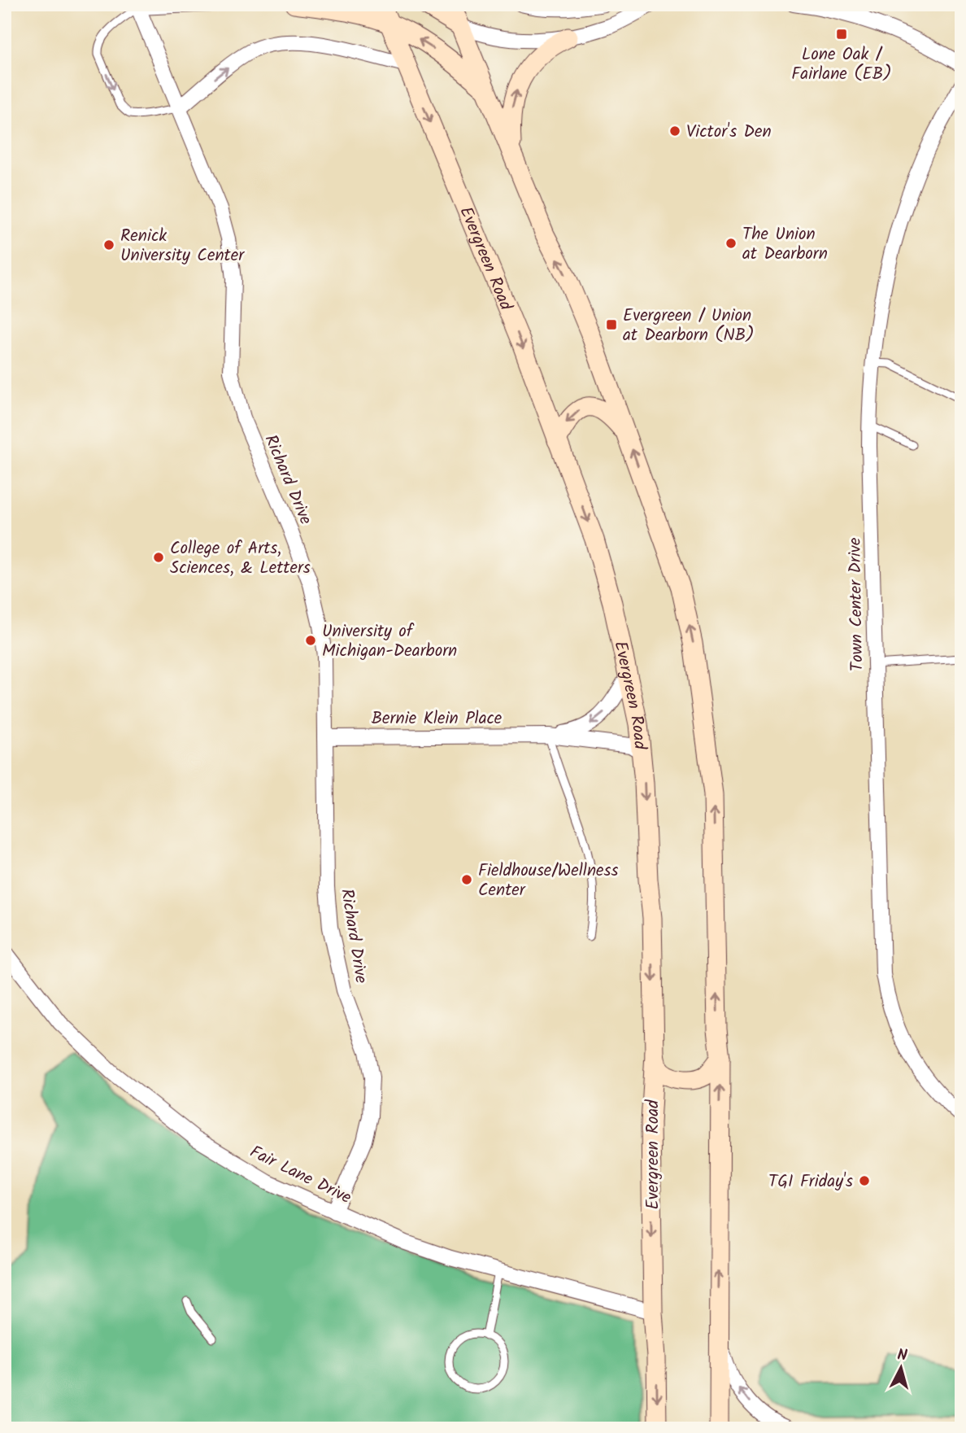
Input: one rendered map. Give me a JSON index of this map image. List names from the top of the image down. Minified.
{"streets":{"street":["Evergreen Road","Richard Drive","Town Center Drive","Bernie Klein Place","Fair Lane Drive"]},"crossings":[["Evergreen Road","Bernie Klein Place"],["Evergreen Road","Fair Lane Drive"],["Richard Drive","Bernie Klein Place"],["Richard Drive","Fair Lane Drive"]],"places":{"transit":["Lone Oak / Fairlane (EB)","Evergreen / Union at Dearborn (NB)"],"other":["Victor's Den","The Union at Dearborn","Renick University Center","College of Arts, Sciences, & Letters","University of Michigan-Dearborn","Fieldhouse/Wellness Center","TGI Friday's"]},"north":"top"}
